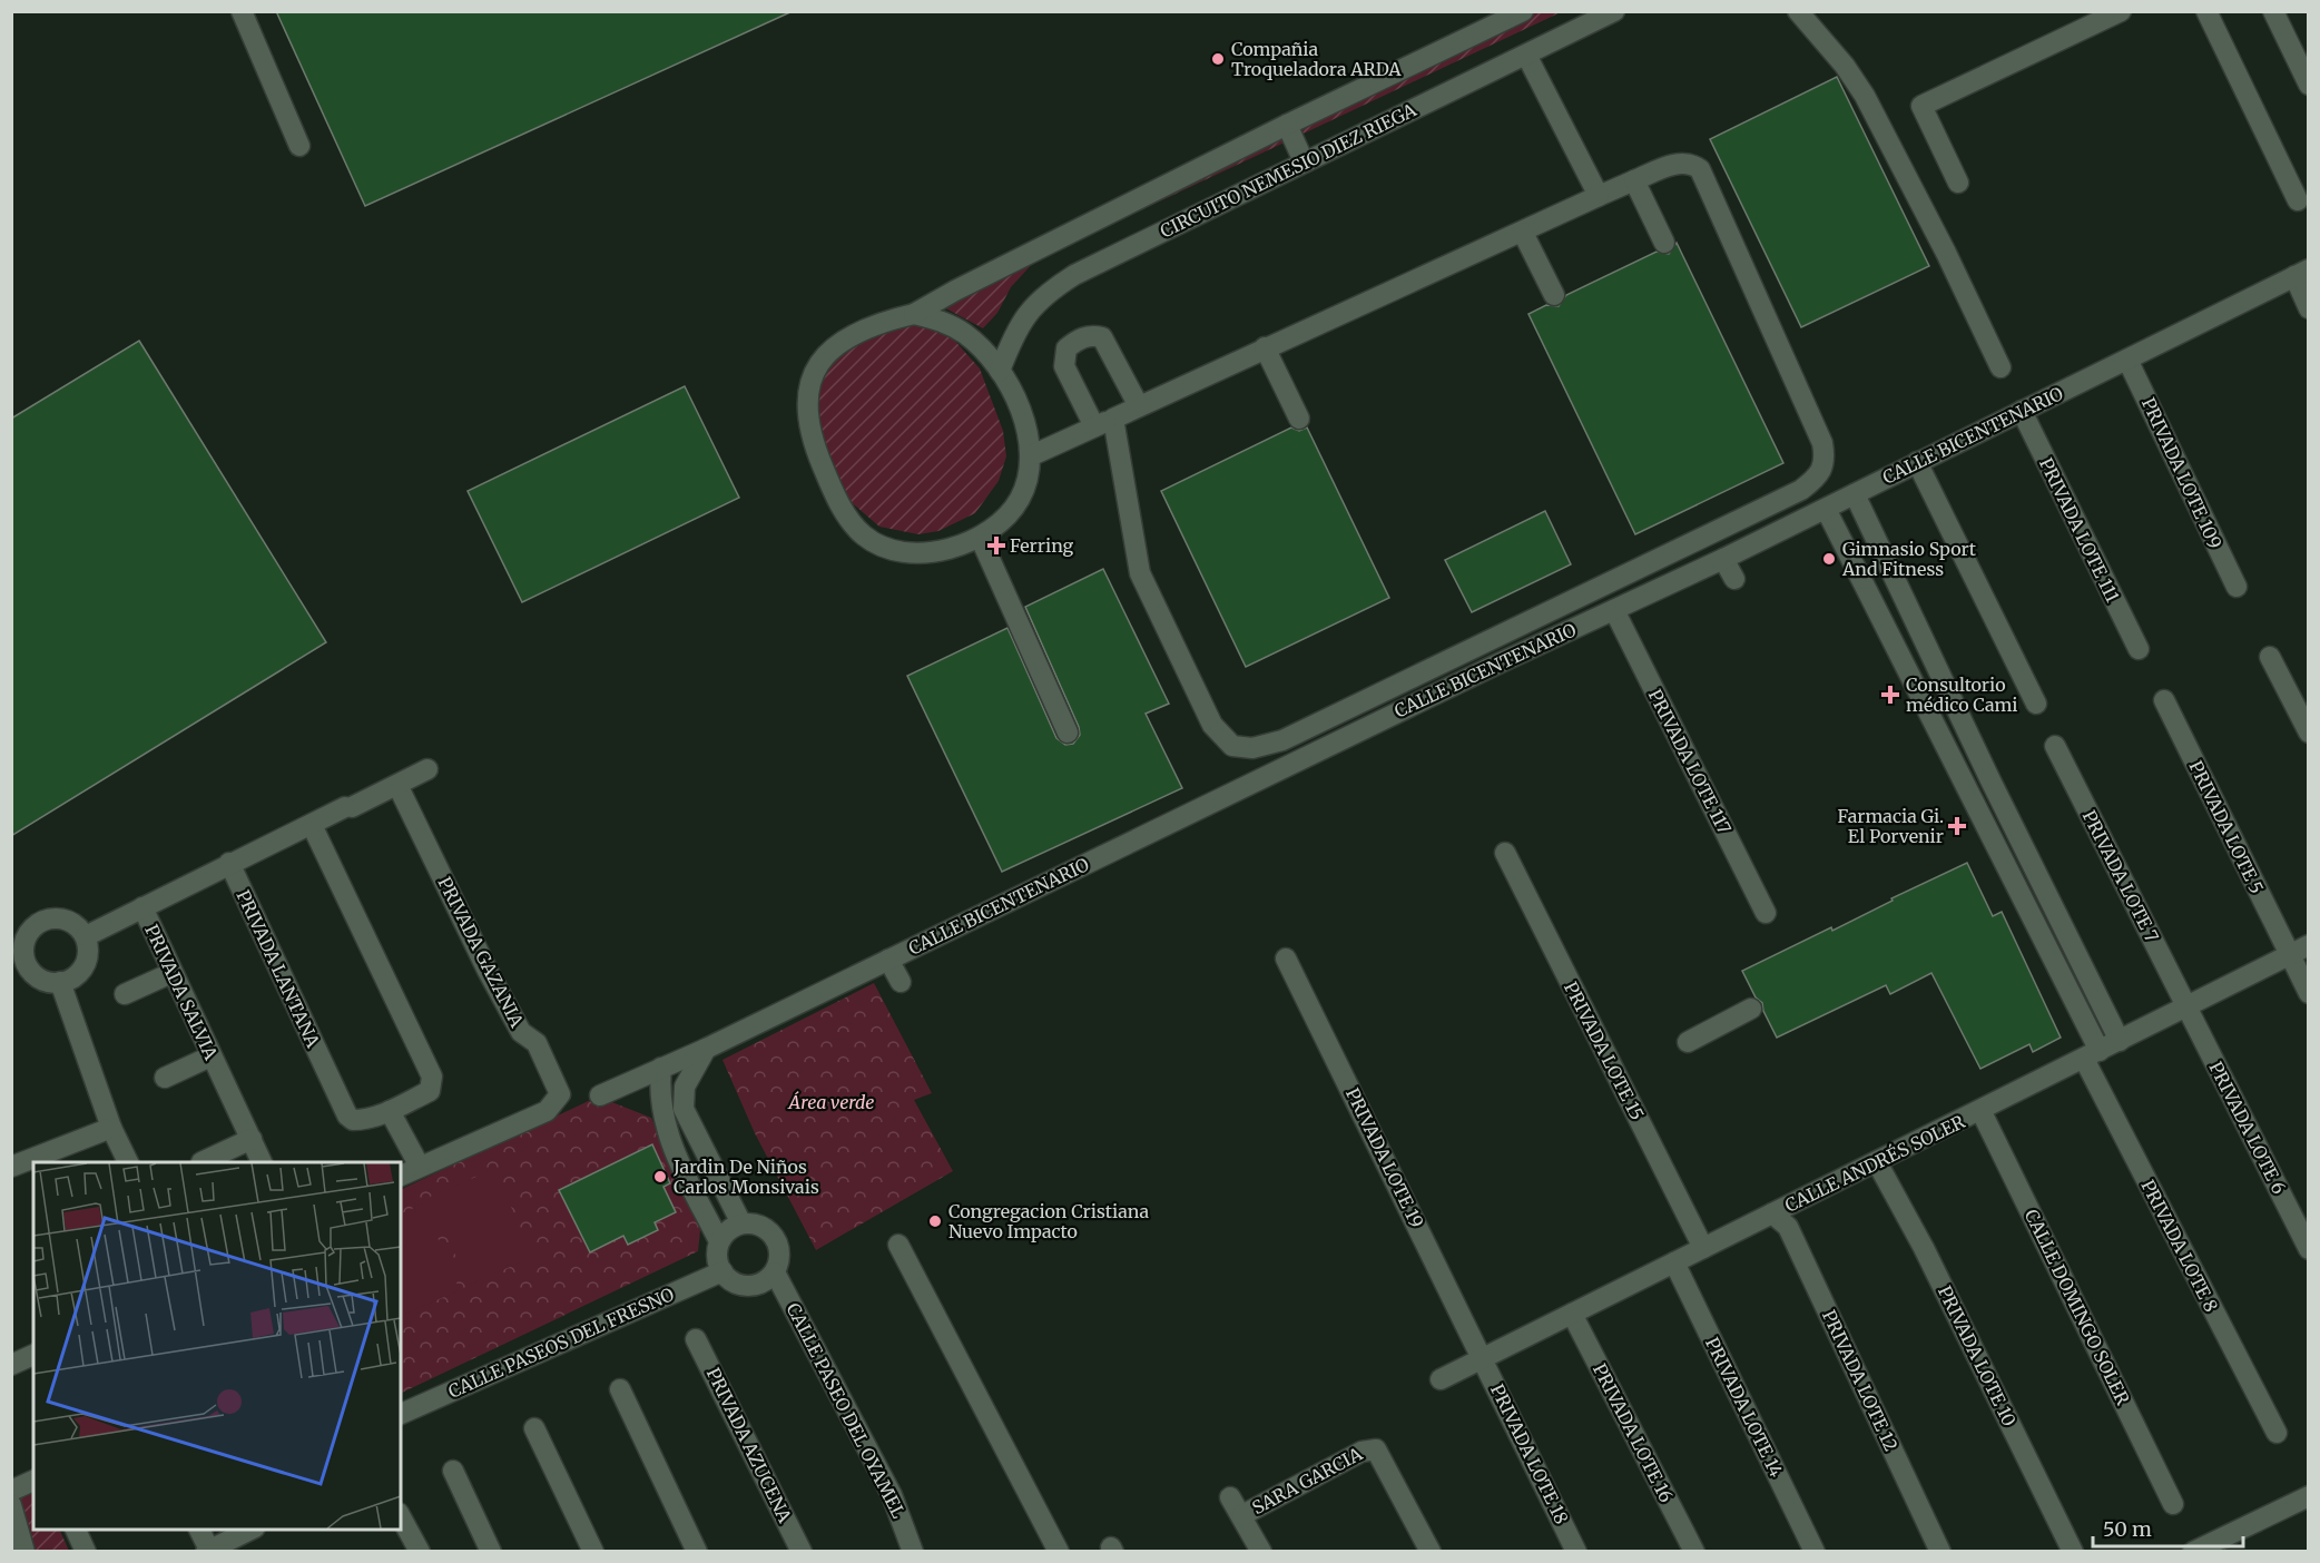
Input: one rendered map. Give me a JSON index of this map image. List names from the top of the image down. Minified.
{"streets":{"street":["CIRCUITO NEMESIO DIEZ RIEGA","CALLE BICENTENARIO","PRIVADA LOTE 109","PRIVADA LOTE 111","PRIVADA LOTE 117","PRIVADA LOTE 5","PRIVADA LOTE 7","PRIVADA GAZANIA","PRIVADA LANTANA","PRIVADA SALVIA","PRIVADA LOTE 15","PRIVADA LOTE 6","PRIVADA LOTE 19","CALLE ANDRÉS SOLER","PRIVADA LOTE 8","CALLE DOMINGO SOLER","CALLE PASEOS DEL FRESNO","PRIVADA LOTE 10","PRIVADA LOTE 12","PRIVADA LOTE 14","CALLE PASEO DEL OYAMEL","PRIVADA LOTE 16","PRIVADA AZUCENA","PRIVADA LOTE 18","SARA GARCIA"]},"crossings":[["CALLE BICENTENARIO","PRIVADA LOTE 109"],["CALLE BICENTENARIO","PRIVADA LOTE 111"],["CALLE BICENTENARIO","PRIVADA LOTE 117"],["CALLE BICENTENARIO","PRIVADA LOTE 8"],["PRIVADA LOTE 5","CALLE ANDRÉS SOLER"],["PRIVADA LOTE 7","PRIVADA LOTE 6"],["PRIVADA LOTE 7","CALLE ANDRÉS SOLER"],["PRIVADA LANTANA","PRIVADA SALVIA"],["PRIVADA LOTE 15","CALLE ANDRÉS SOLER"],["PRIVADA LOTE 6","CALLE ANDRÉS SOLER"],["PRIVADA LOTE 19","CALLE ANDRÉS SOLER"],["PRIVADA LOTE 19","PRIVADA LOTE 18"],["CALLE ANDRÉS SOLER","PRIVADA LOTE 8"],["CALLE ANDRÉS SOLER","CALLE DOMINGO SOLER"],["CALLE ANDRÉS SOLER","PRIVADA LOTE 10"],["CALLE ANDRÉS SOLER","PRIVADA LOTE 12"],["CALLE ANDRÉS SOLER","PRIVADA LOTE 14"],["CALLE ANDRÉS SOLER","PRIVADA LOTE 16"],["CALLE ANDRÉS SOLER","PRIVADA LOTE 18"],["CALLE PASEOS DEL FRESNO","CALLE PASEO DEL OYAMEL"]],"parks":["Área verde"],"places":{"other":["Compañia Troqueladora ARDA","Gimnasio Sport And Fitness","Jardin De Niños Carlos Monsivais","Congregacion Cristiana Nuevo Impacto"],"health":["Ferring","Consultorio médico Cami","Farmacia Gi. El Porvenir"]},"scale_bar":"50 m"}
